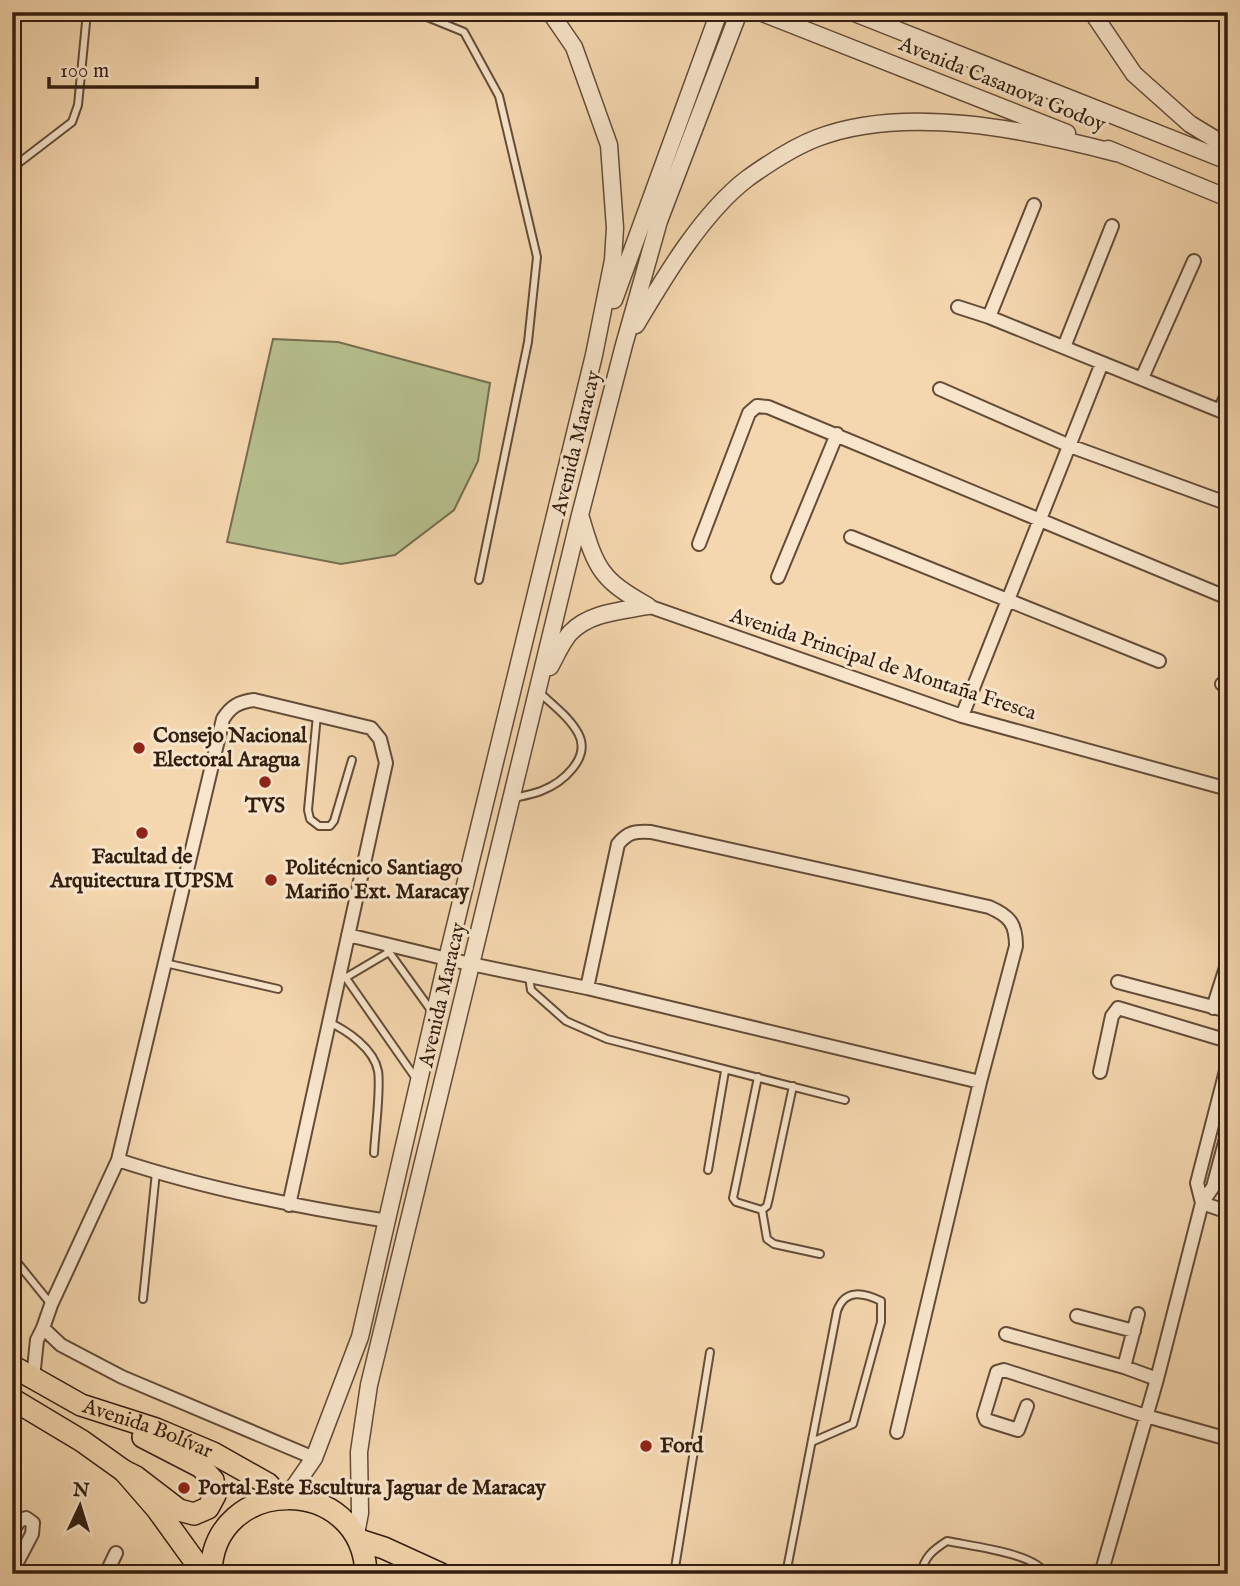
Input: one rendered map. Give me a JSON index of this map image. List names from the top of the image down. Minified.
{"streets":{"main road":["Avenida Bolívar"],"street":["Avenida Casanova Godoy","Avenida Maracay","Avenida Principal de Montaña Fresca"]},"crossings":[["Avenida Maracay","Avenida Bolívar"]],"places":["Consejo Nacional Electoral Aragua","TVS","Facultad de Arquitectura IUPSM","Politécnico Santiago Mariño Ext. Maracay","Ford","Portal Este Escultura Jaguar de Maracay"],"scale_bar":"100 m","north":"top"}
